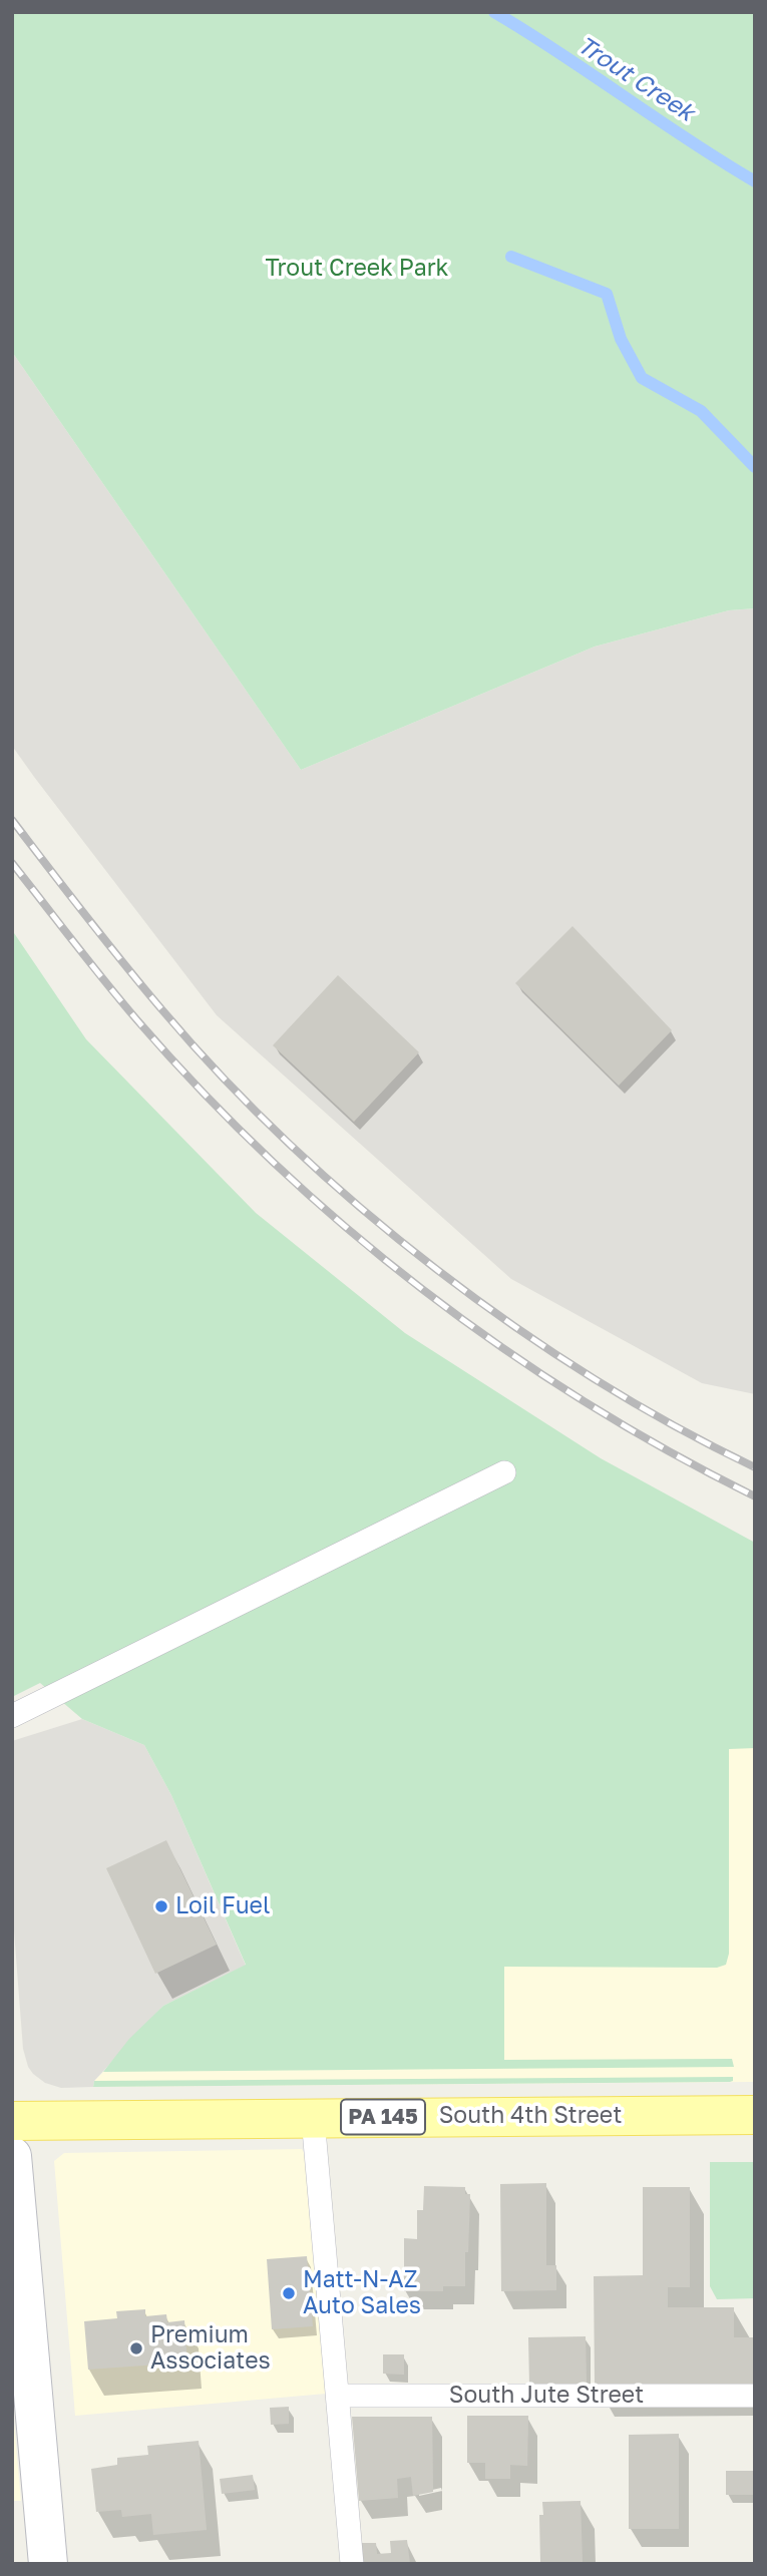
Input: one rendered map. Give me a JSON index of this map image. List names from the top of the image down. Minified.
{"streets":{"main road":["South 4th Street","PA 145"],"lane":["South Jute Street"]},"water":["Trout Creek"],"parks":["Trout Creek Park"],"places":["Loil Fuel","Matt-N-AZ Auto Sales","Premium Associates"]}
